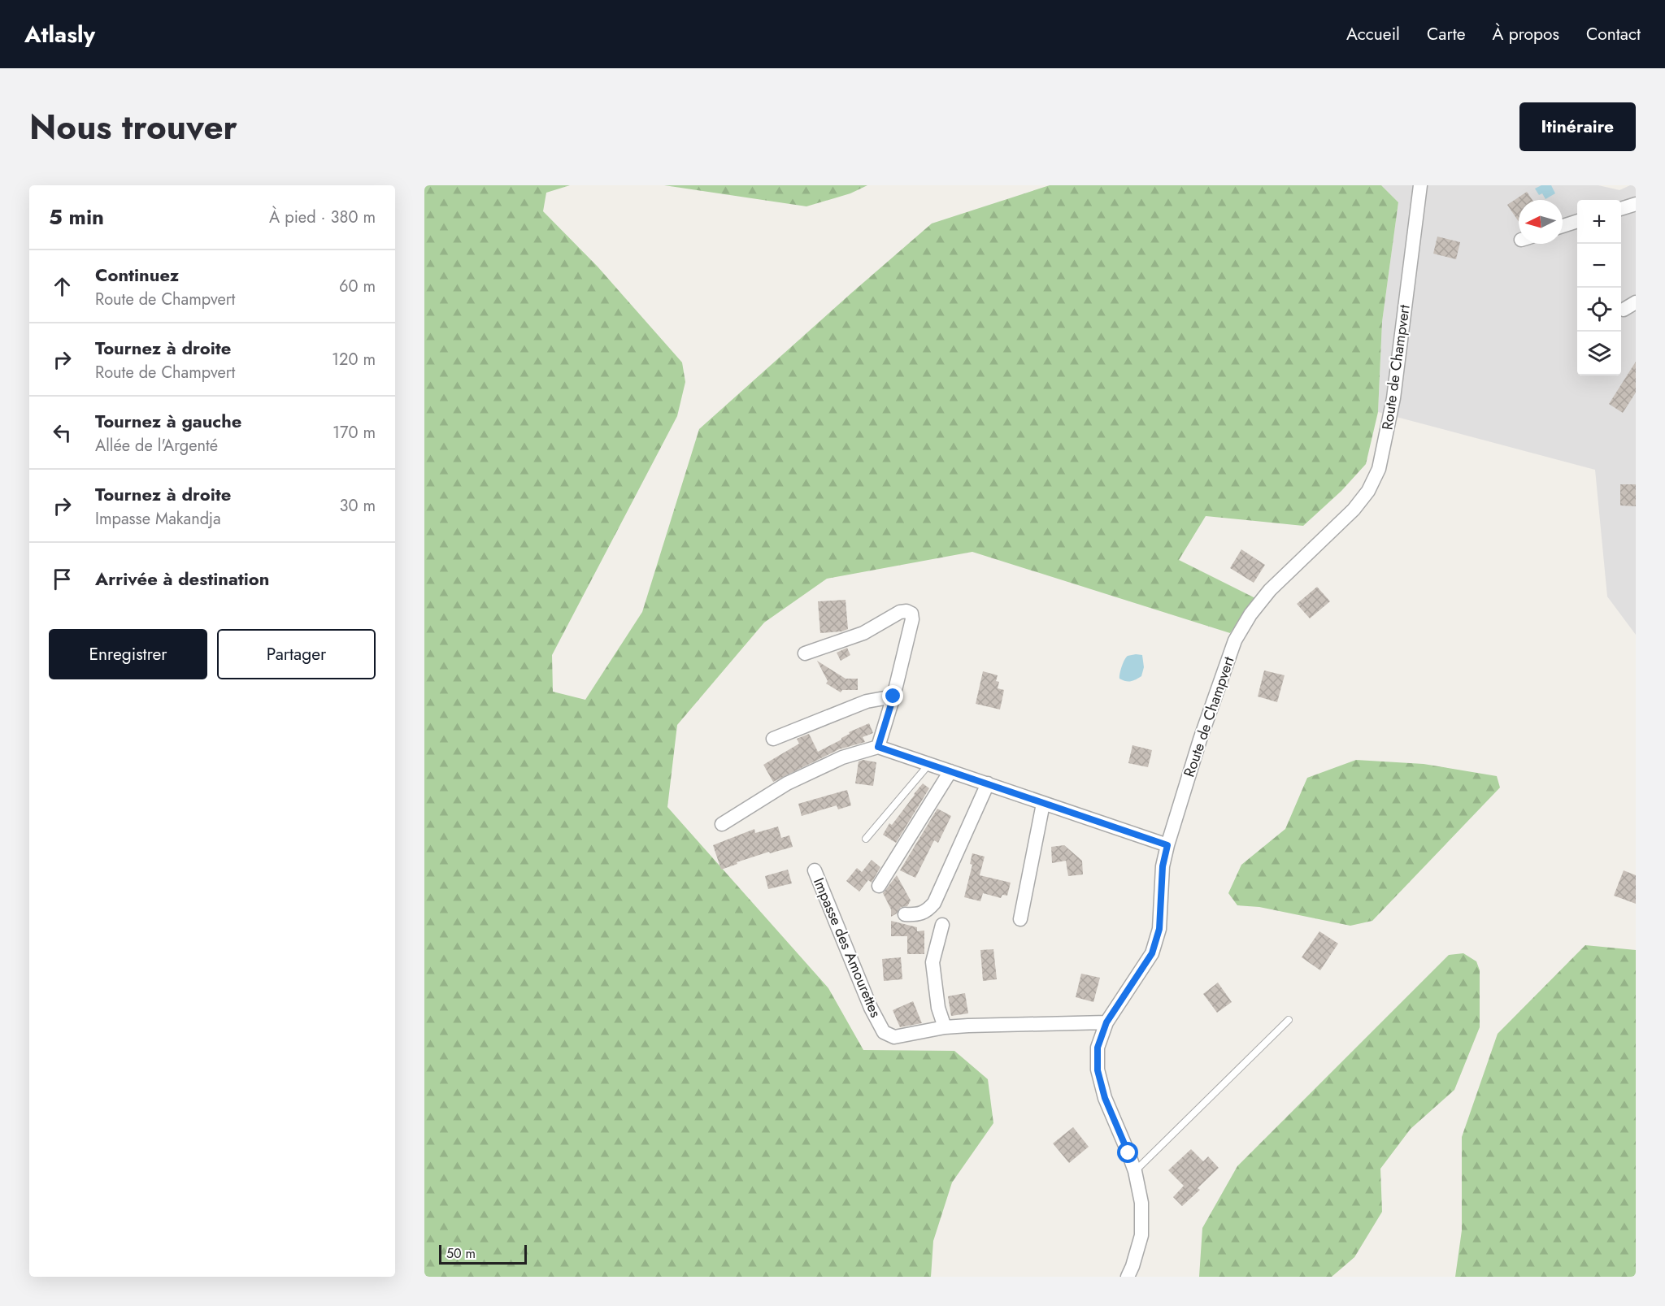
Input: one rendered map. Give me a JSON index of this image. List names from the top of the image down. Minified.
{"streets":{"street":["Route de Champvert","Impasse des Amourettes"]},"crossings":[["Route de Champvert","Impasse des Amourettes"]],"scale_bar":"50 m","north":"left","page":{"header":"Atlasly","nav":["Accueil","Carte","À propos","Contact"],"title":"Nous trouver","buttons":["Itinéraire",["Enregistrer","Partager"]],"heading":["5 min","À pied · 380 m"],"map_buttons":["+","−"],"list":[["Continuez","Route de Champvert","60 m"],["Tournez à droite","Route de Champvert","120 m"],["Tournez à gauche","Allée de l'Argenté","170 m"],["Tournez à droite","Impasse Makandja","30 m"],"Arrivée à destination"],"scale":"50 m"}}
